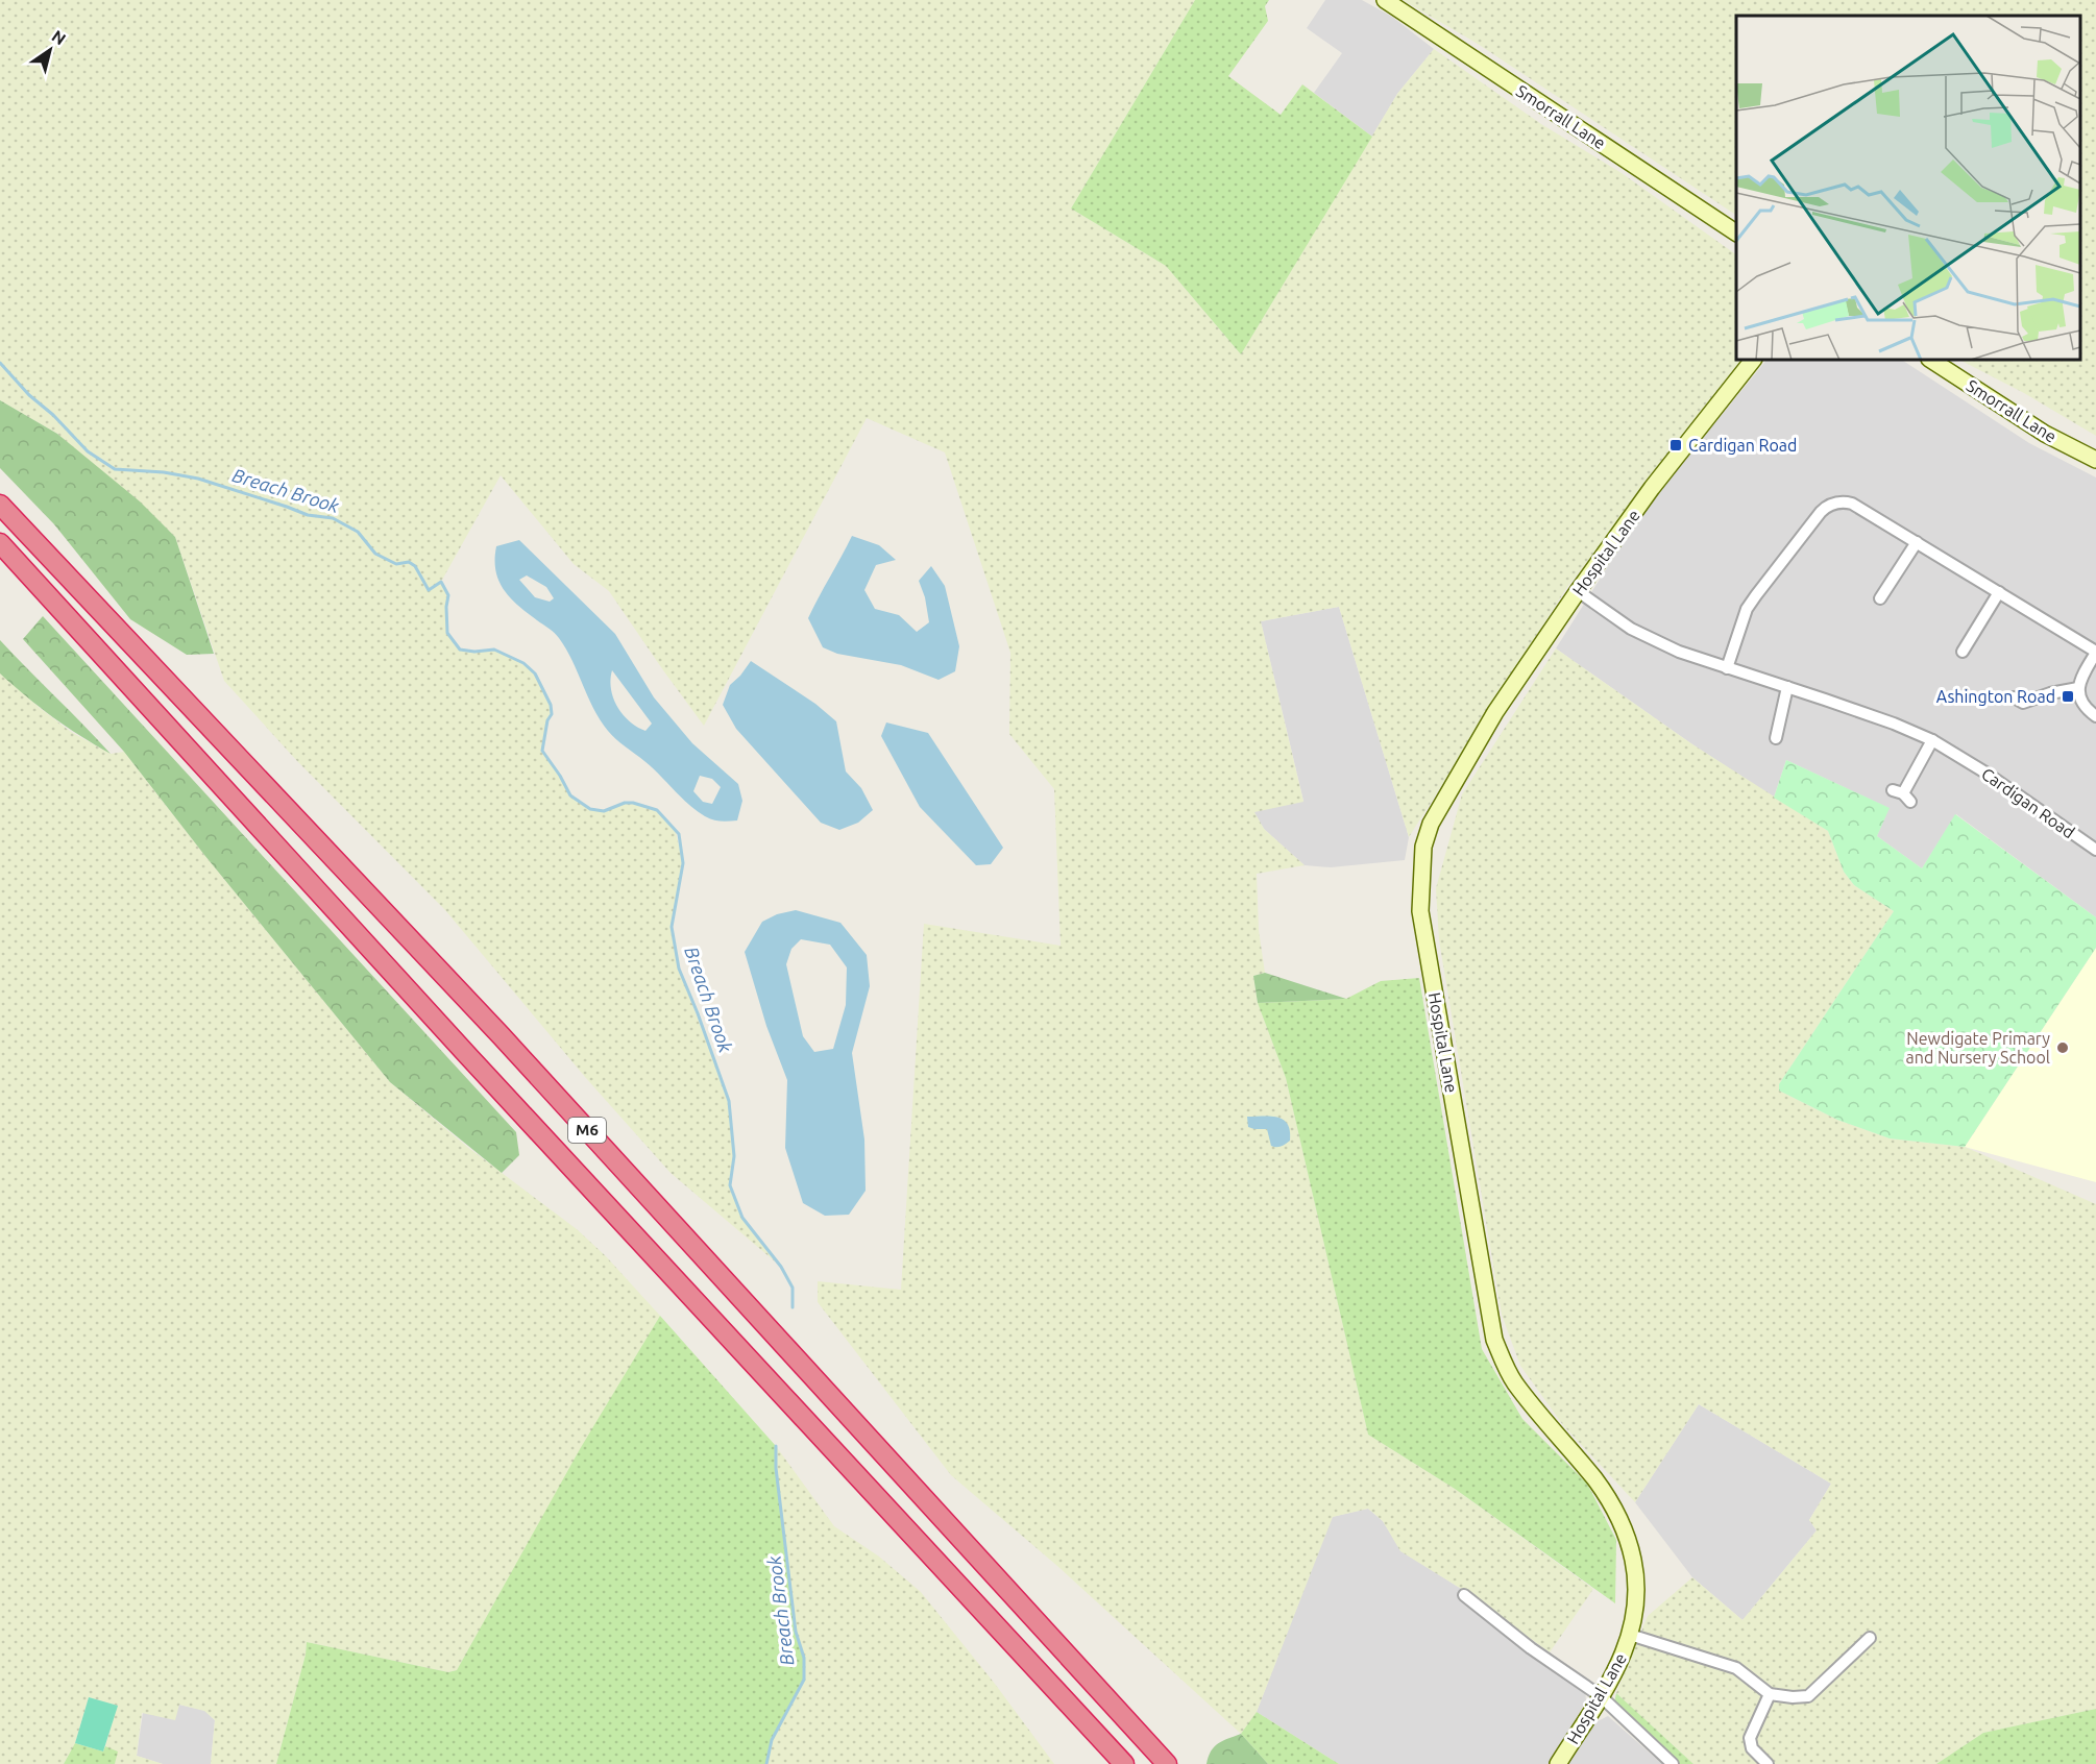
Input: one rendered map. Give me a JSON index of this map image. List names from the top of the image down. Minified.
{"streets":{"highway":["M6"],"street":["Smorrall Lane","Hospital Lane","Cardigan Road"]},"crossings":[["Hospital Lane","Cardigan Road"]],"water":["Breach Brook"],"places":{"transit":["Cardigan Road","Ashington Road"],"other":["Newdigate Primary and Nursery School"]},"north":"top right"}
